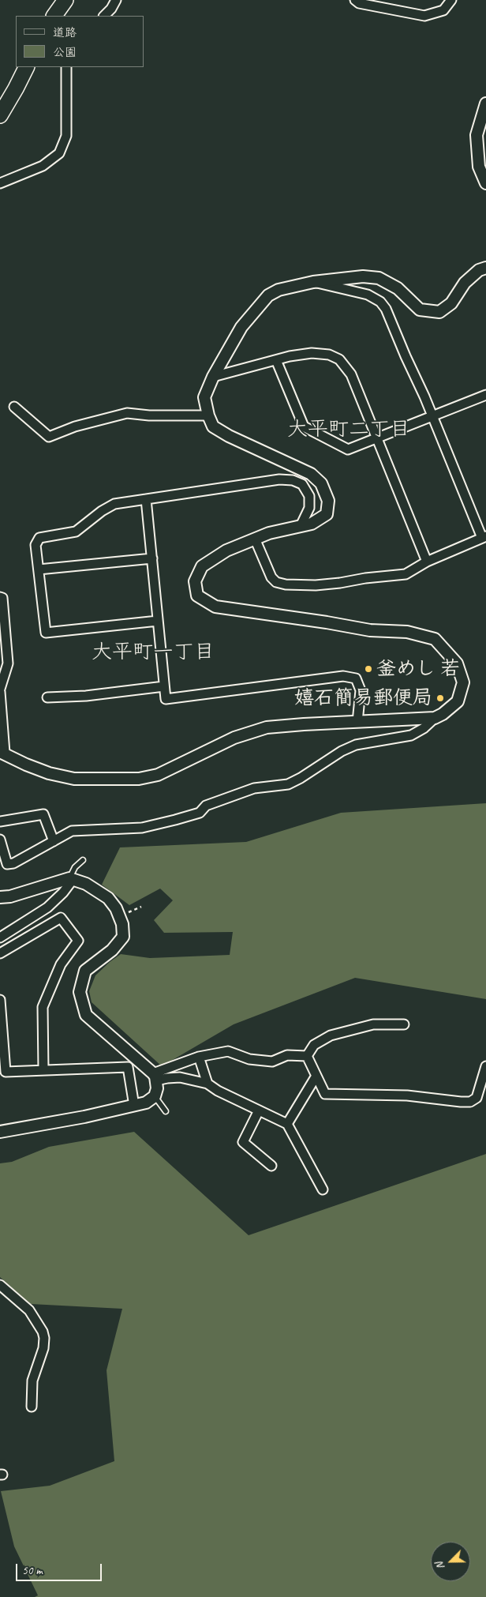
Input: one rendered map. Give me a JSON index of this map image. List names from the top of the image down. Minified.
{"districts":["大平町二丁目","大平町一丁目"],"places":["釜めし 若","嬉石簡易郵便局"],"legend":["道路","公園"],"scale_bar":"50 m","north":"bottom left"}
